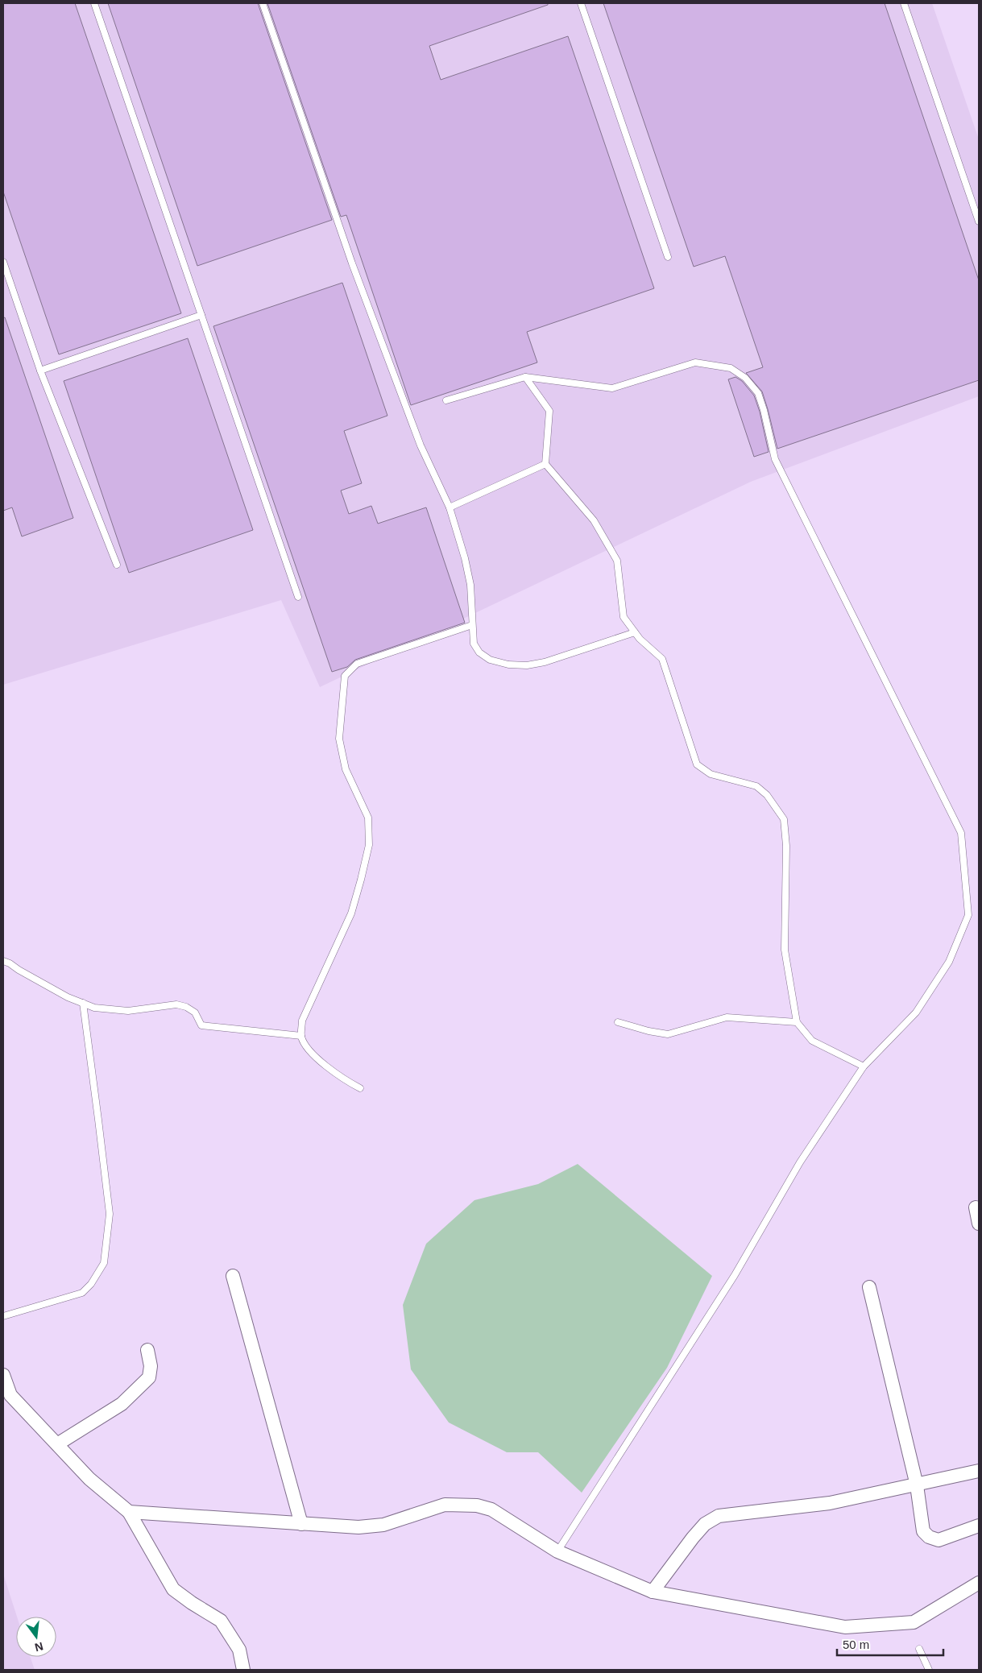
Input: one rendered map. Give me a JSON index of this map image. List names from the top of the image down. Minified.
{"scale_bar":"50 m","north":"bottom"}
